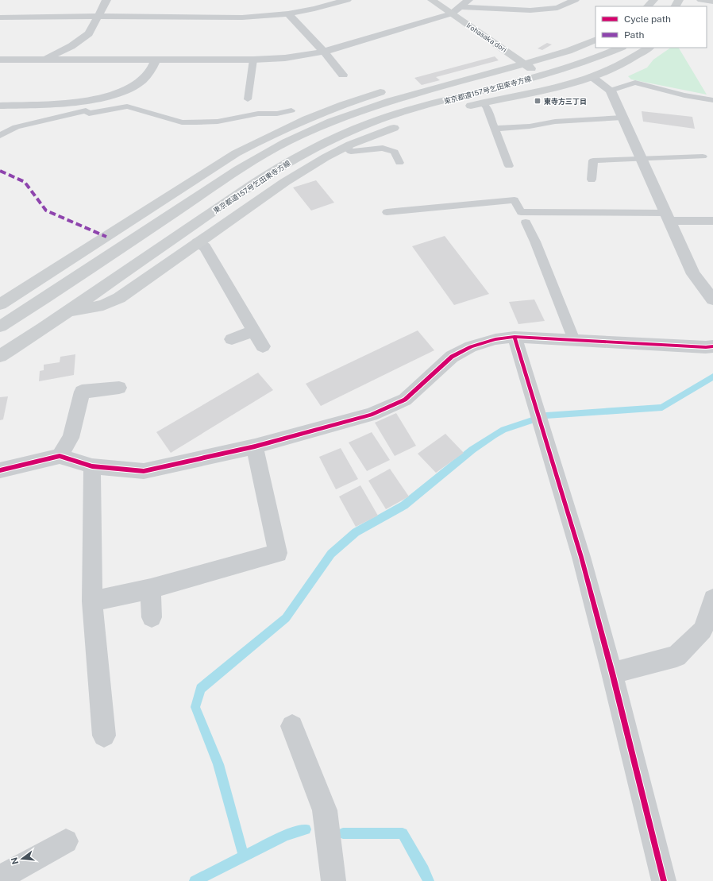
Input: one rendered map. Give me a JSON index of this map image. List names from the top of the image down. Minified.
{"streets":{"main road":["Irohasaka dori","東京都道157号乞田東寺方線"]},"crossings":[["Irohasaka dori","東京都道157号乞田東寺方線"]],"places":{"transit":["東寺方三丁目"]},"legend":["Cycle path","Path"],"north":"left"}
